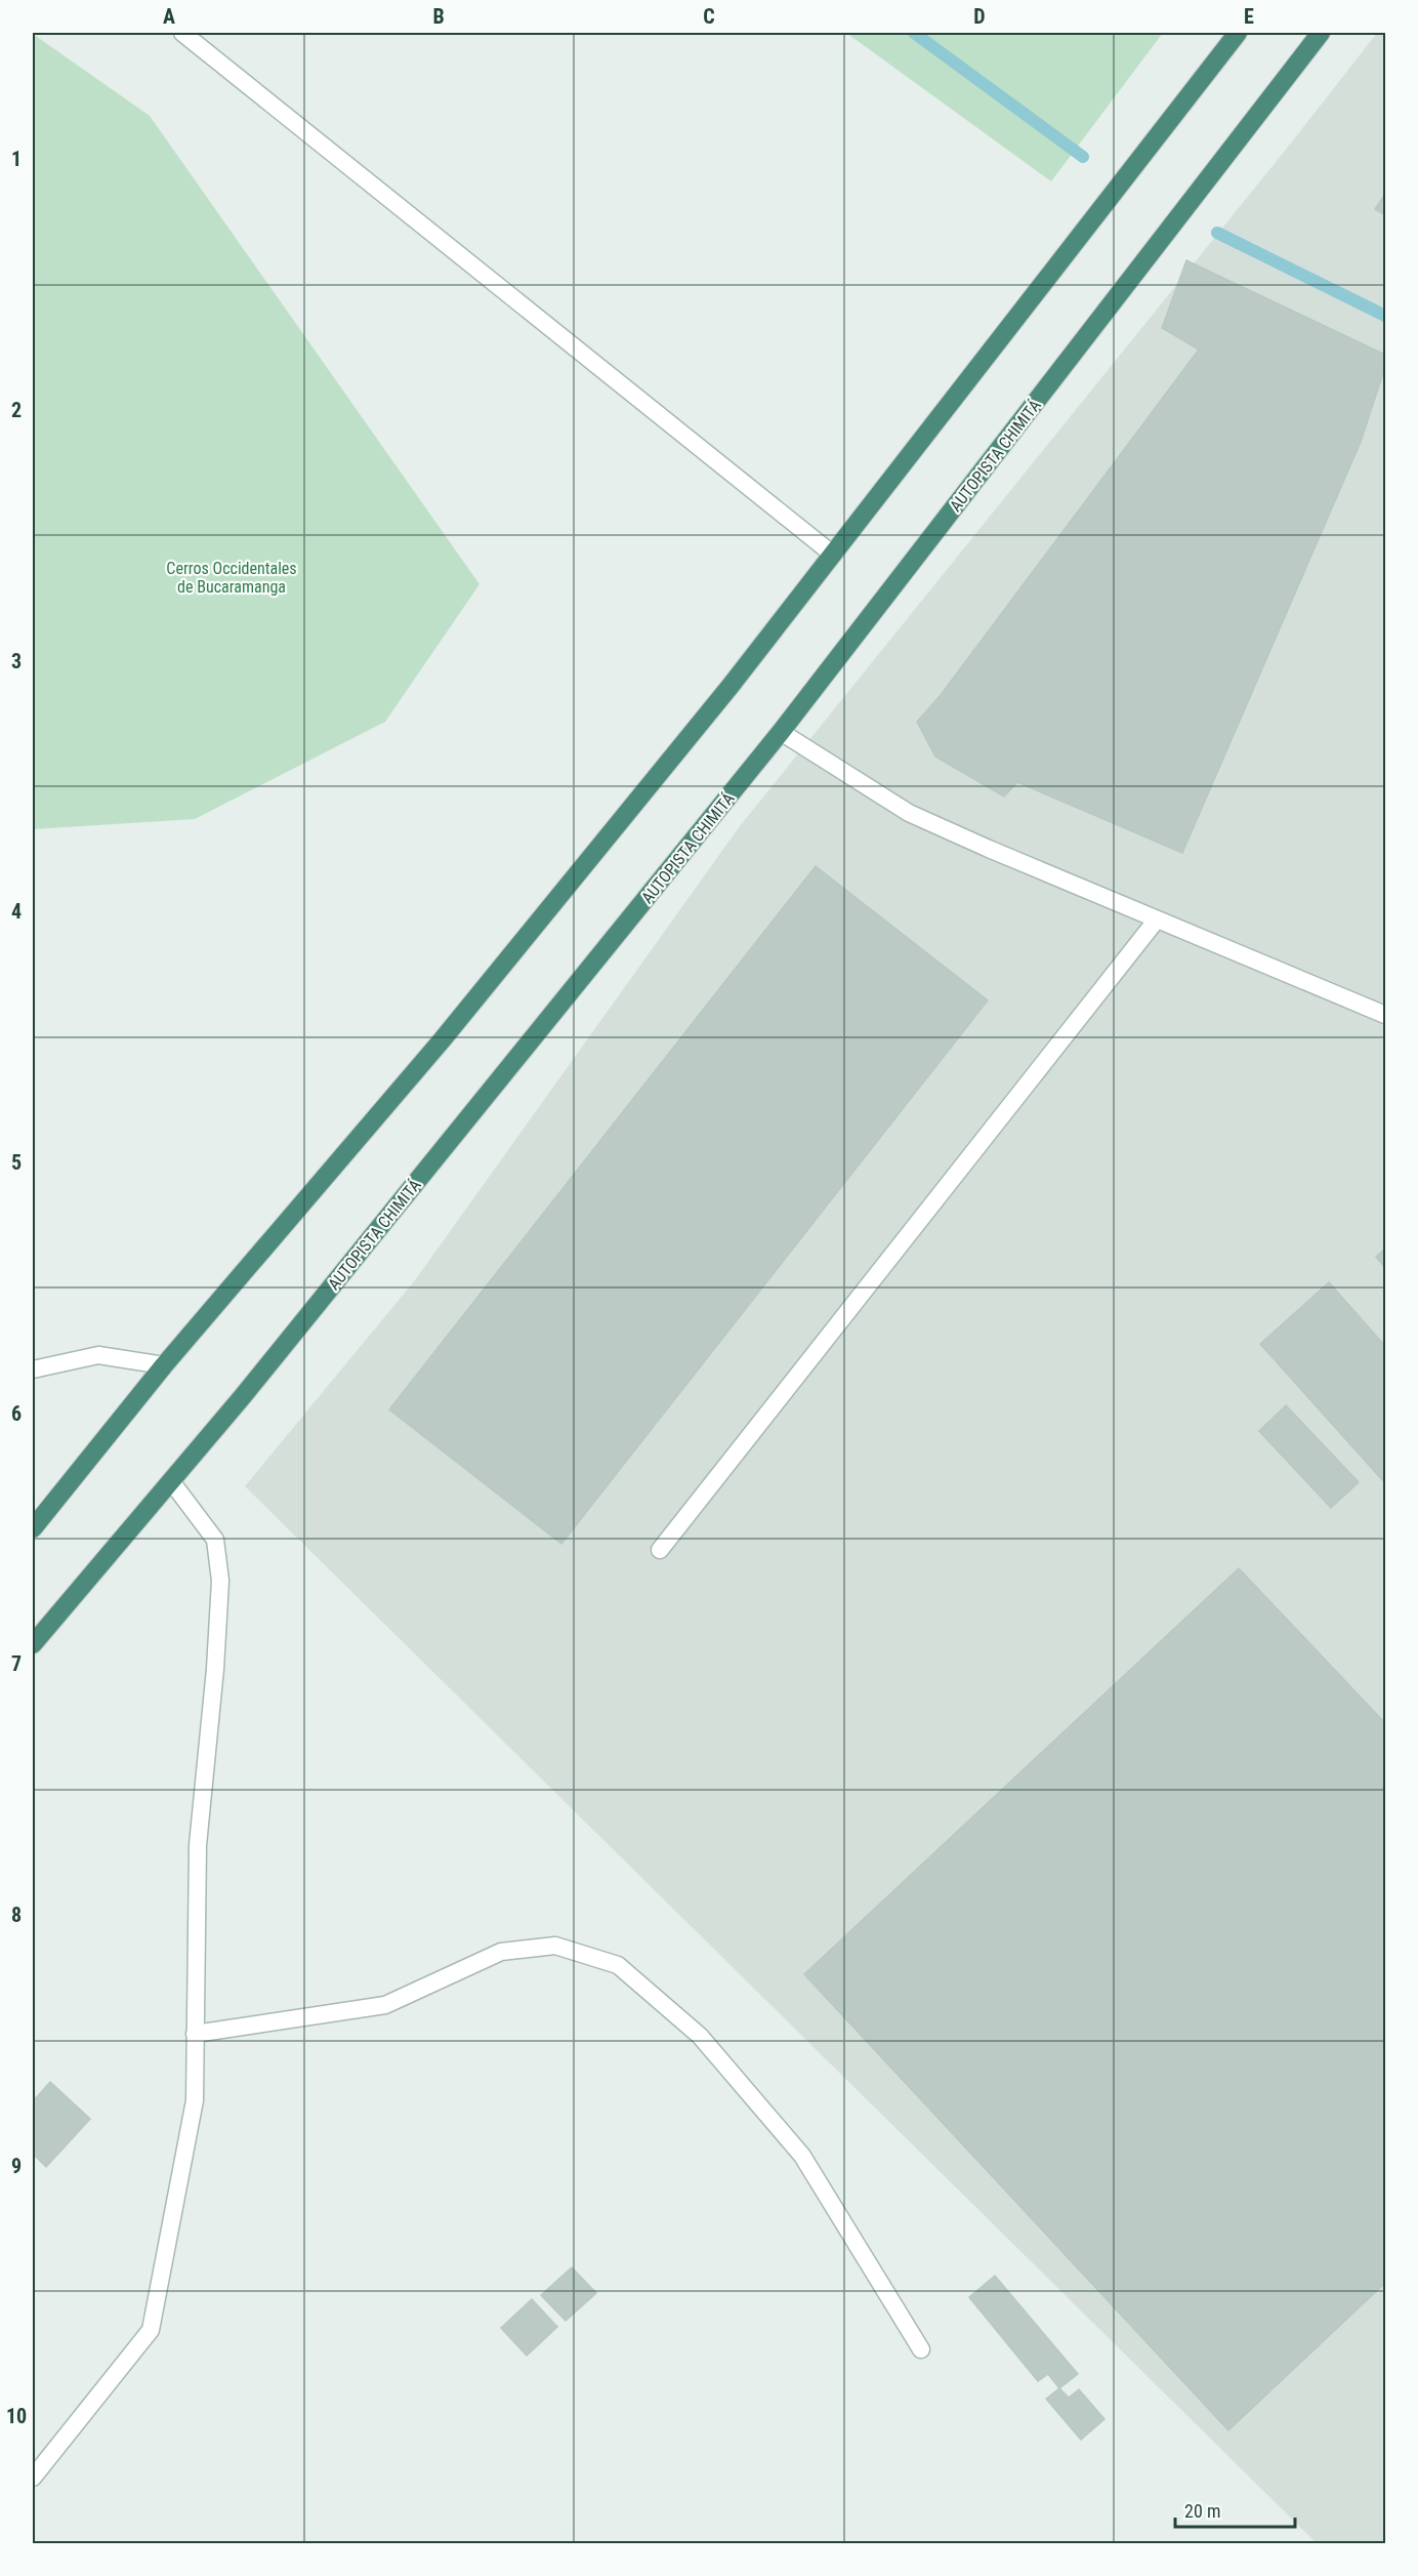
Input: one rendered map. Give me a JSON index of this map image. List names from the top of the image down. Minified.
{"streets":{"highway":["AUTOPISTA CHIMITÁ"]},"parks":["Cerros Occidentales de Bucaramanga"],"scale_bar":"20 m","grid":{"columns":["A","B","C","D","E"],"rows":["1","2","3","4","5","6","7","8","9","10"]}}
